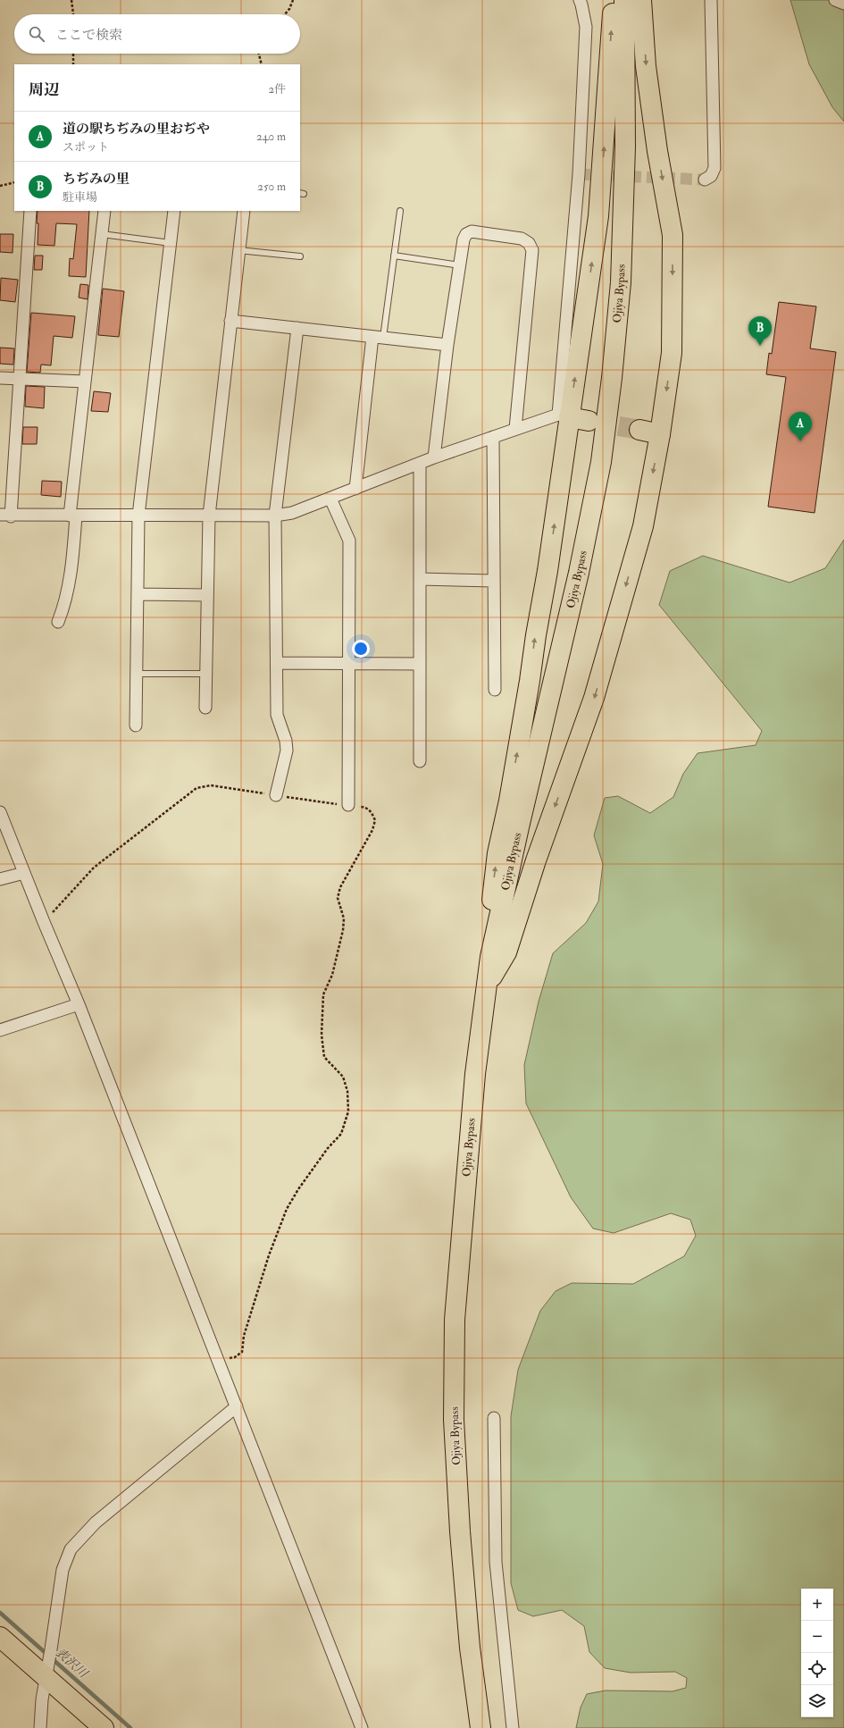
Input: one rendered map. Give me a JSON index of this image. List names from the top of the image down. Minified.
{"streets":{"highway":["Ojiya Bypass"]},"water":["表沢川"],"page":{"search":"ここで検索","heading":["周辺","2件"],"list":[{"mark":"A","name":"道の駅ちぢみの里おぢや","note":"スポット","value":"240 m"},{"mark":"B","name":"ちぢみの里","note":"駐車場","value":"250 m"}],"pins":["B","A"],"map_buttons":["+","−"]}}
